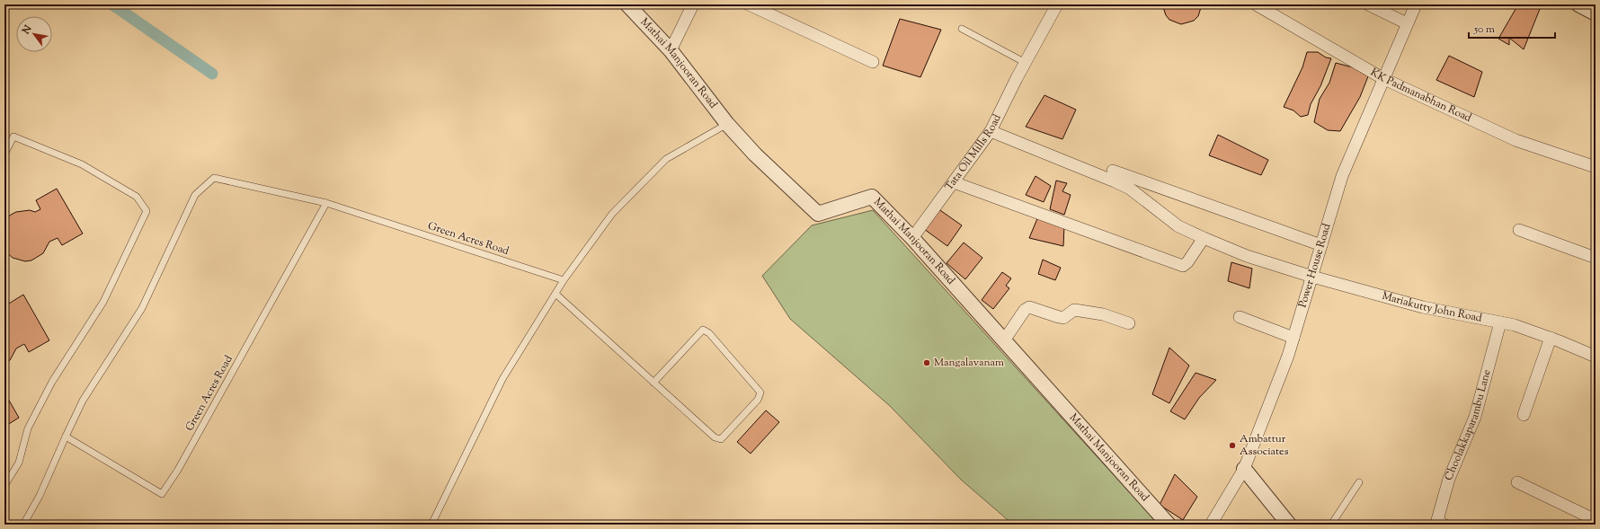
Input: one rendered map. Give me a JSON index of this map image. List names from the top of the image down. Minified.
{"streets":{"street":["Mathai Manjooran Road","KK Padmanabhan Road","Tata Oil Mills Road","Power House Road","Mariakutty John Road","Choolakkaparambu Lane"],"lane":["Green Acres Road"]},"crossings":[["Mathai Manjooran Road","Tata Oil Mills Road"],["KK Padmanabhan Road","Power House Road"],["Power House Road","Mariakutty John Road"],["Mariakutty John Road","Choolakkaparambu Lane"]],"places":["Mangalavanam","Ambattur Associates"],"scale_bar":"50 m","north":"top left"}
